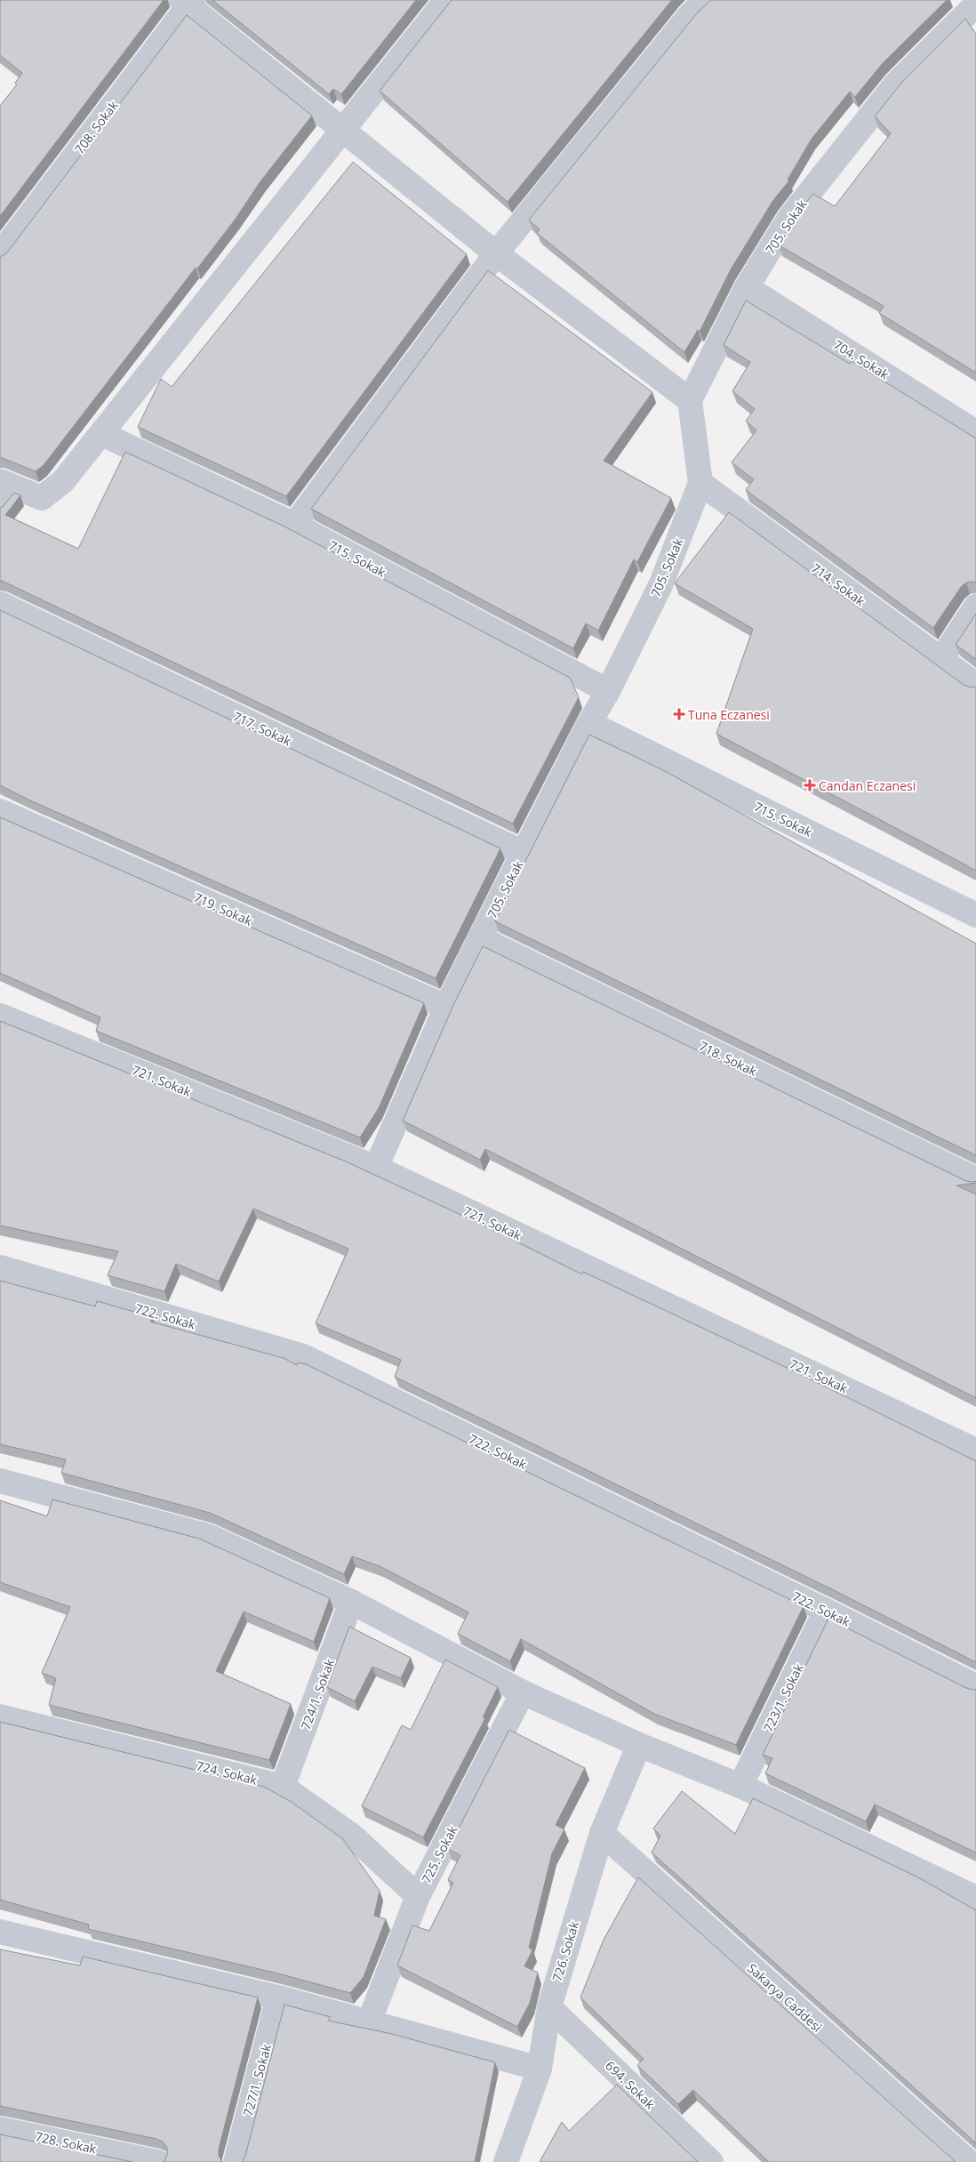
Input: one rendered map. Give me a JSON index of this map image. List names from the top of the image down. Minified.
{"streets":{"street":["708. Sokak","705. Sokak","704. Sokak","715. Sokak","714. Sokak","717. Sokak","719. Sokak","718. Sokak","721. Sokak","722. Sokak","724/1. Sokak","723/1. Sokak","724. Sokak","725. Sokak","726. Sokak","Sakarya Caddesi","727/1. Sokak","694. Sokak","728. Sokak"]},"crossings":[["705. Sokak","704. Sokak"],["705. Sokak","715. Sokak"],["705. Sokak","714. Sokak"],["705. Sokak","717. Sokak"],["705. Sokak","719. Sokak"],["705. Sokak","718. Sokak"],["705. Sokak","721. Sokak"],["722. Sokak","723/1. Sokak"],["724/1. Sokak","724. Sokak"],["724. Sokak","725. Sokak"],["726. Sokak","Sakarya Caddesi"],["726. Sokak","694. Sokak"]],"places":{"health":["Tuna Eczanesi","Candan Eczanesi"]}}
